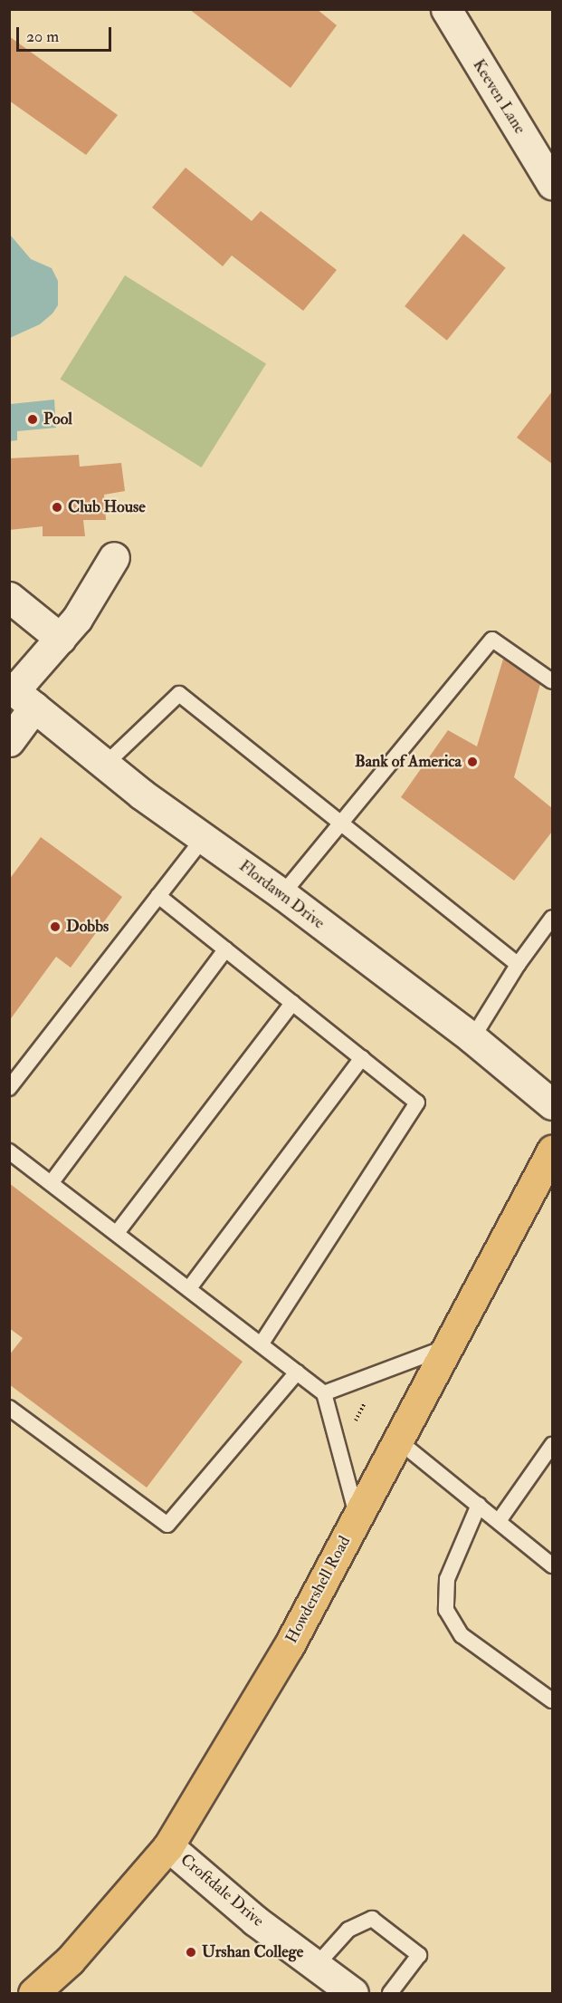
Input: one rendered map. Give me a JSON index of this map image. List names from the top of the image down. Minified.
{"streets":{"main road":["Howdershell Road"],"street":["Keeven Lane","Flordawn Drive","Croftdale Drive"]},"crossings":[["Howdershell Road","Croftdale Drive"]],"places":["Pool","Club House","Bank of America","Dobbs","Urshan College"],"scale_bar":"20 m"}
